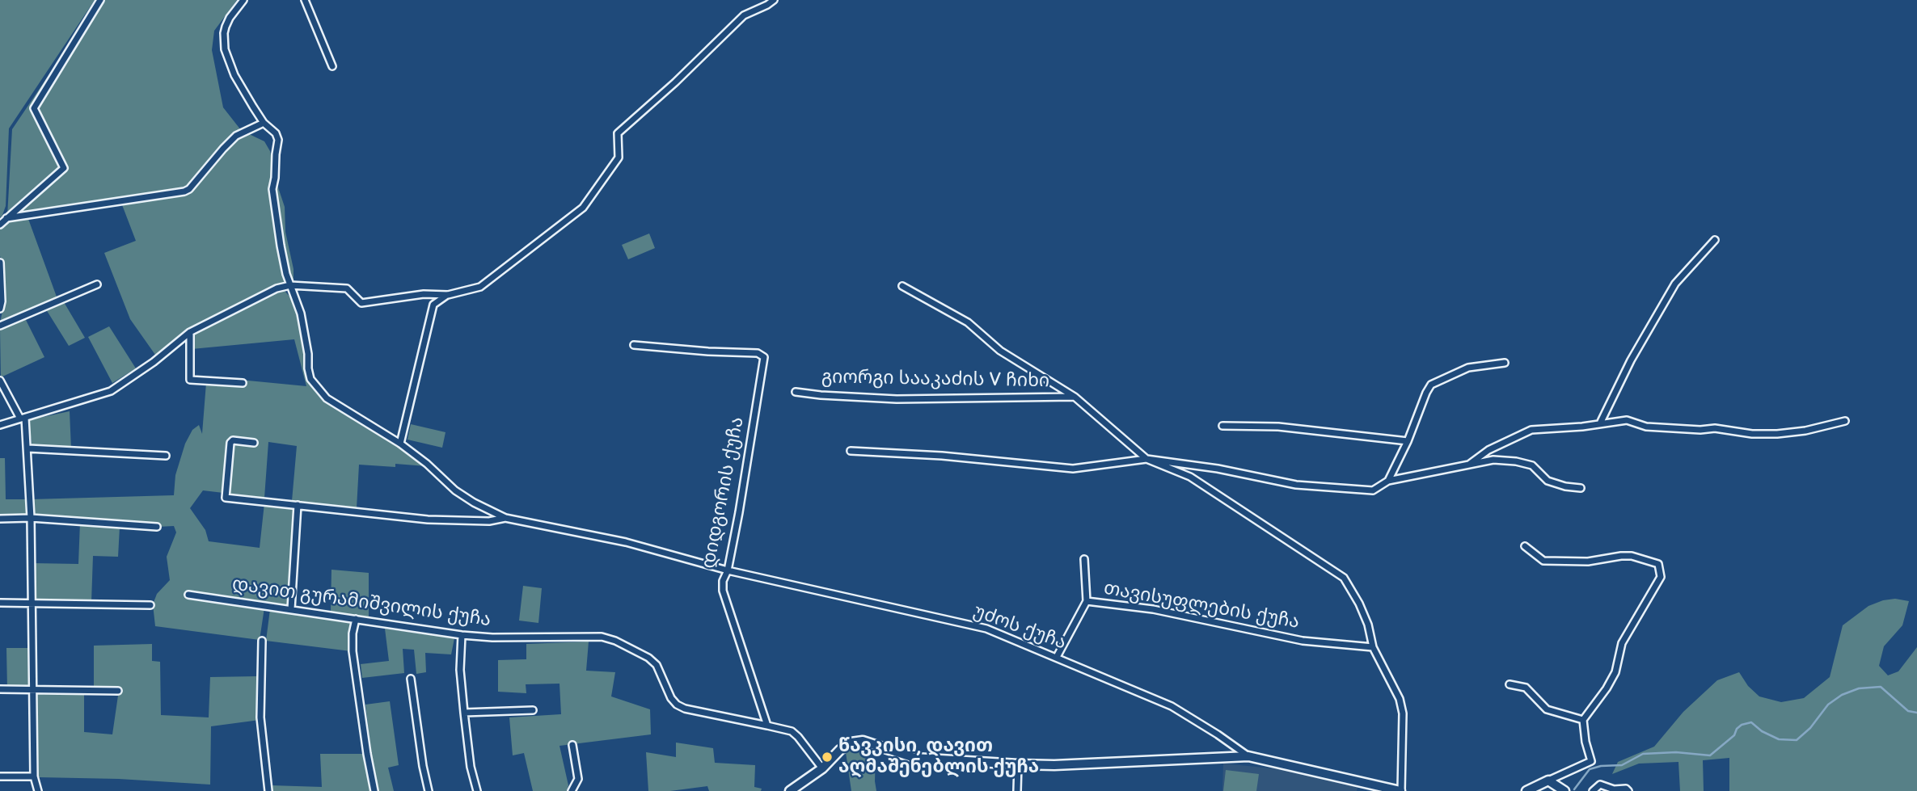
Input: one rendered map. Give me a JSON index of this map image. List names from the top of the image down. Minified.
{"streets":{"street":["გიორგი სააკაძის V ჩიხი","დიდგორის ქუჩა","დავით გურამიშვილის ქუჩა","თავისუფლების ქუჩა","უძოს ქუჩა"]},"crossings":[["დიდგორის ქუჩა","დავით გურამიშვილის ქუჩა"],["დიდგორის ქუჩა","უძოს ქუჩა"],["თავისუფლების ქუჩა","უძოს ქუჩა"]],"places":["წავკისი, დავით აღმაშენებლის ქუჩა"]}
